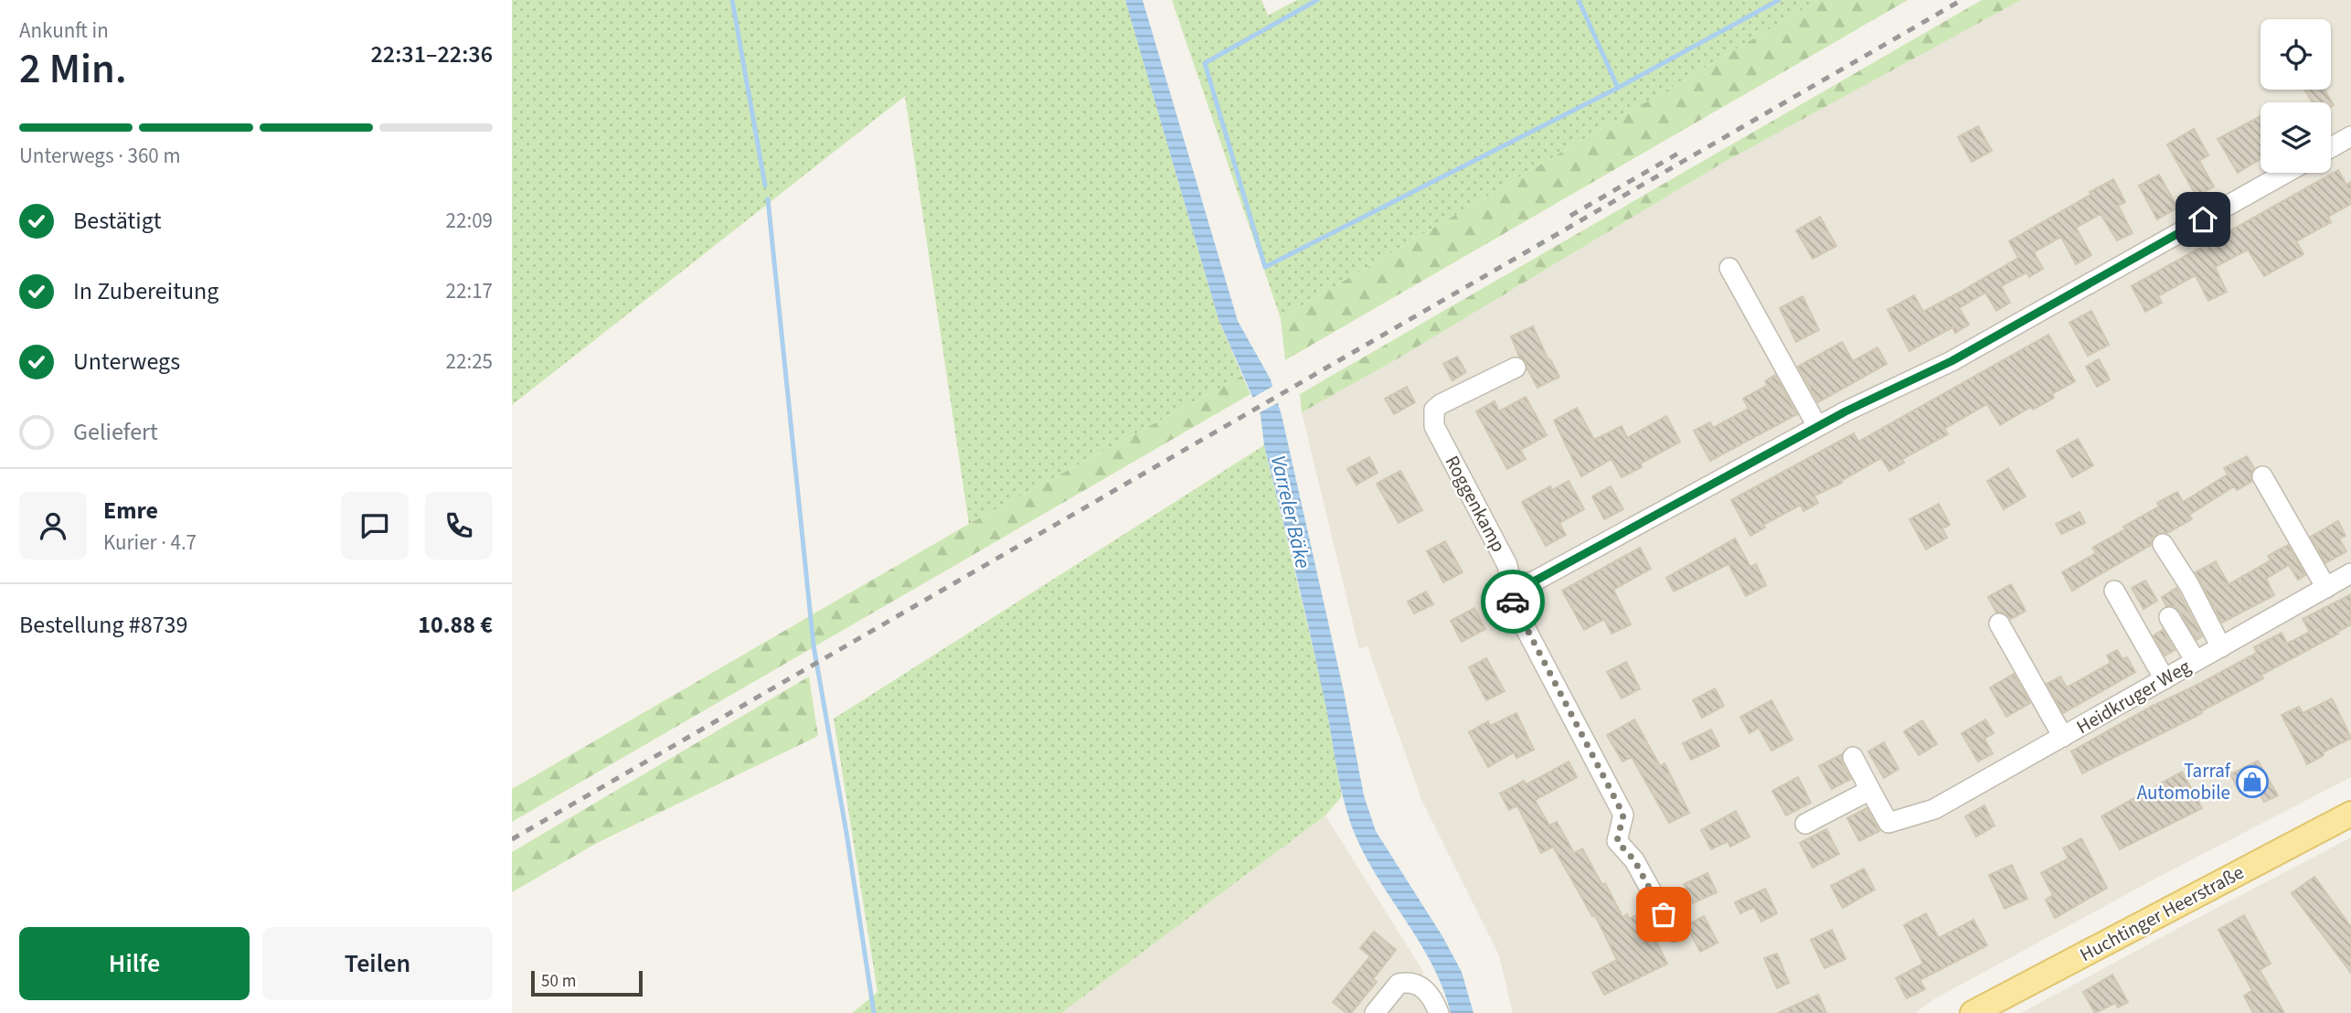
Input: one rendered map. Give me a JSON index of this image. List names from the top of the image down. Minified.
{"streets":{"main road":["Huchtinger Heerstraße"],"street":["Roggenkamp","Heidkruger Weg"]},"water":["Varreler Bäke"],"places":{"shop":["Tarraf Automobile"]},"scale_bar":"50 m","page":{"heading":["2 Min.","Ankunft in","22:31–22:36"],"panel":["Emre","Kurier · 4.7","Bestellung #8739","10.88 €"],"bar":"Unterwegs · 360 m","list":[["Bestätigt","22:09"],["In Zubereitung","22:17"],["Unterwegs","22:25"],"Geliefert"],"buttons":["Hilfe","Teilen"],"scale":"50 m"}}
